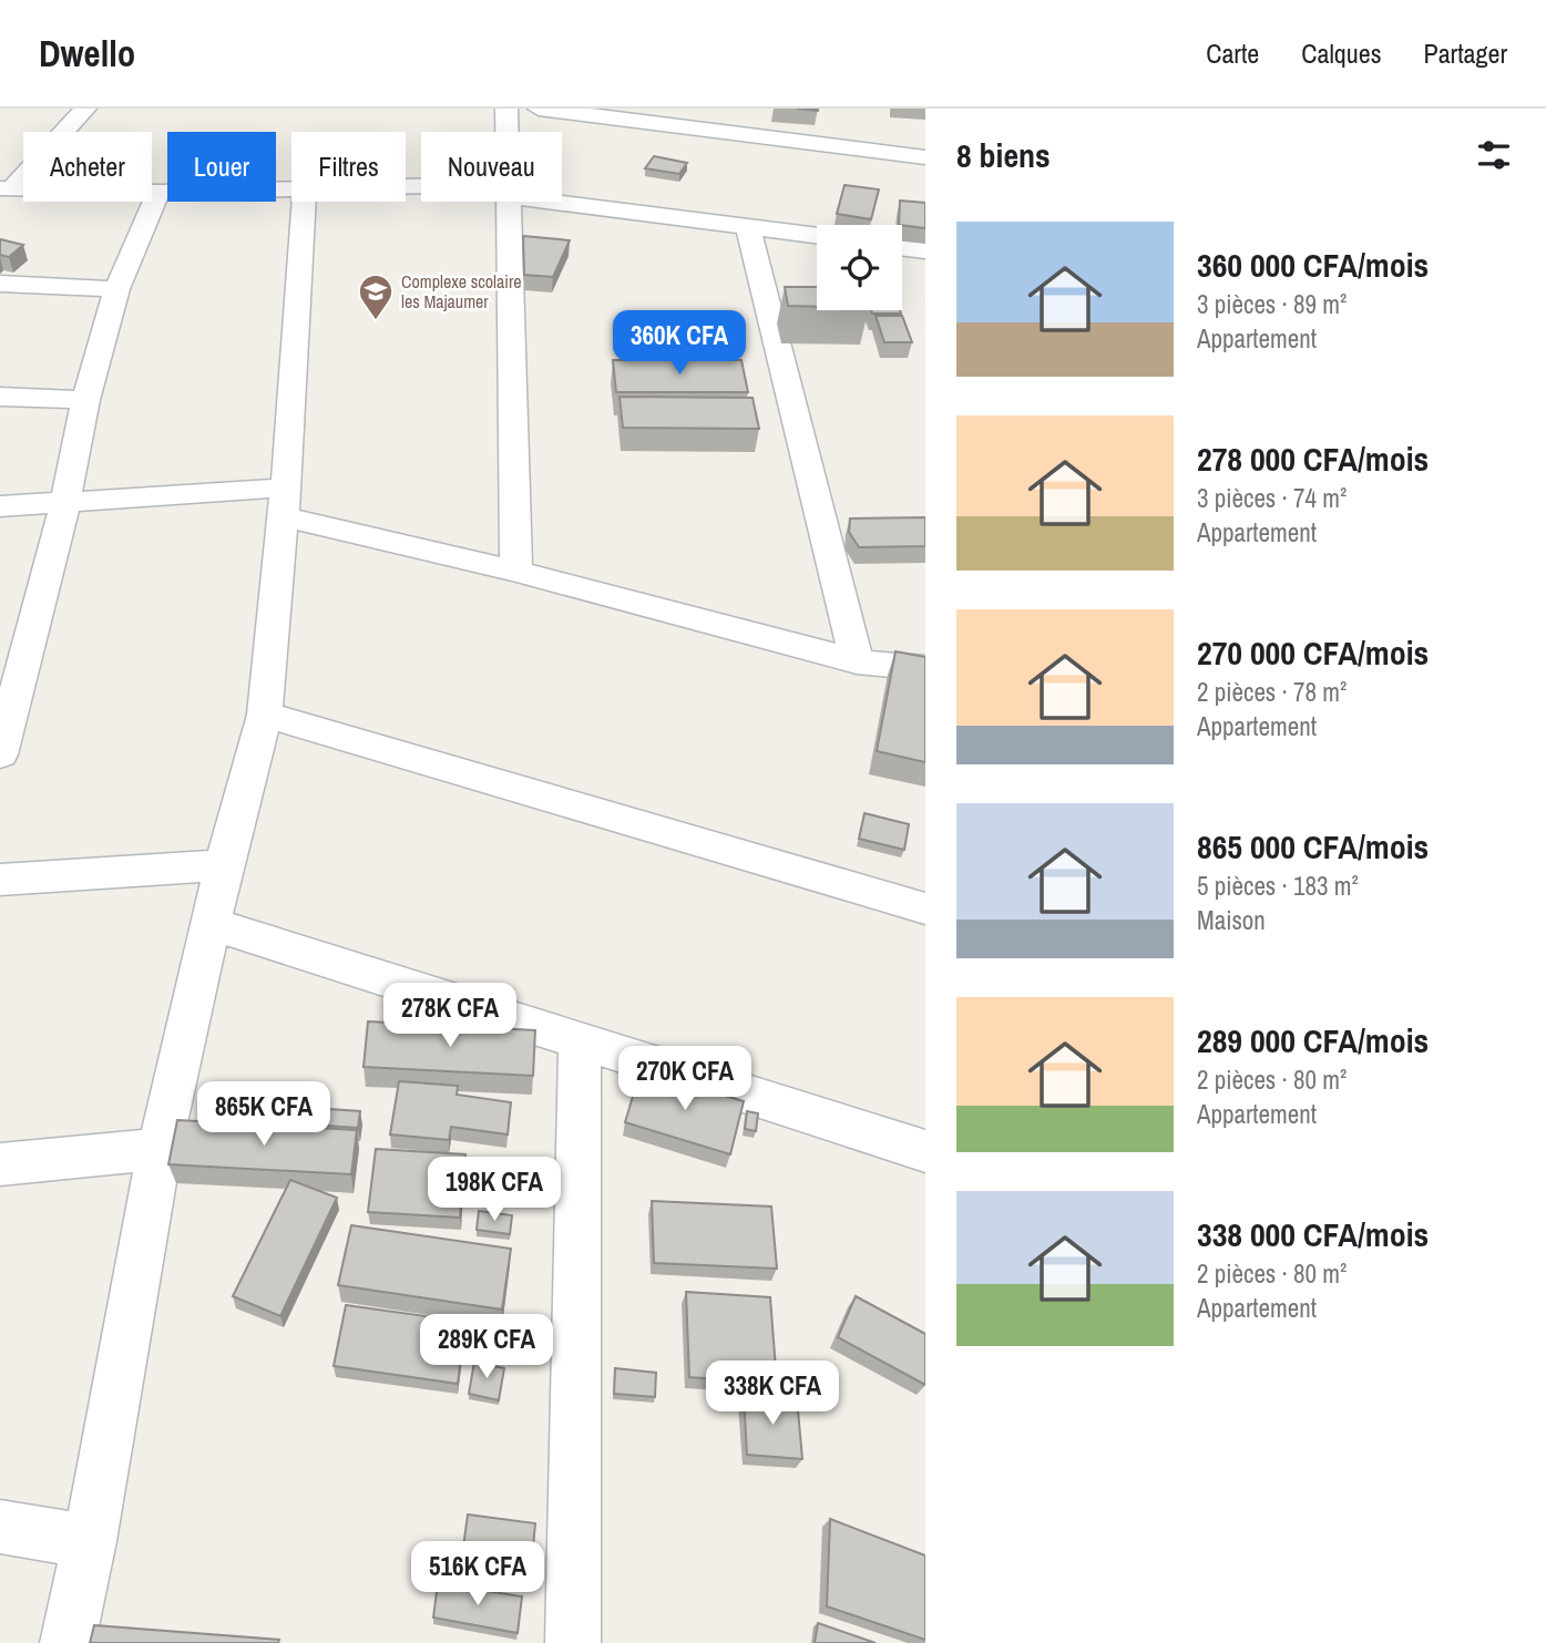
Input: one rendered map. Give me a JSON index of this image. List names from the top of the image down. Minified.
{"places":{"school or university":["Complexe scolaire les Majaumer"]},"page":{"header":"Dwello","nav":["Carte","Calques","Partager"],"heading":"8 biens","chip":["Acheter","Louer","Filtres","Nouveau"],"list":[{"name":"360 000 CFA/mois","note":"3 pièces · 89 m² · Appartement"},{"name":"278 000 CFA/mois","note":"3 pièces · 74 m² · Appartement"},{"name":"270 000 CFA/mois","note":"2 pièces · 78 m² · Appartement"},{"name":"865 000 CFA/mois","note":"5 pièces · 183 m² · Maison"},{"name":"289 000 CFA/mois","note":"2 pièces · 80 m² · Appartement"},{"name":"338 000 CFA/mois","note":"2 pièces · 80 m² · Appartement"}],"price":["360K CFA","278K CFA","270K CFA","865K CFA","198K CFA","289K CFA","338K CFA","516K CFA"]}}
